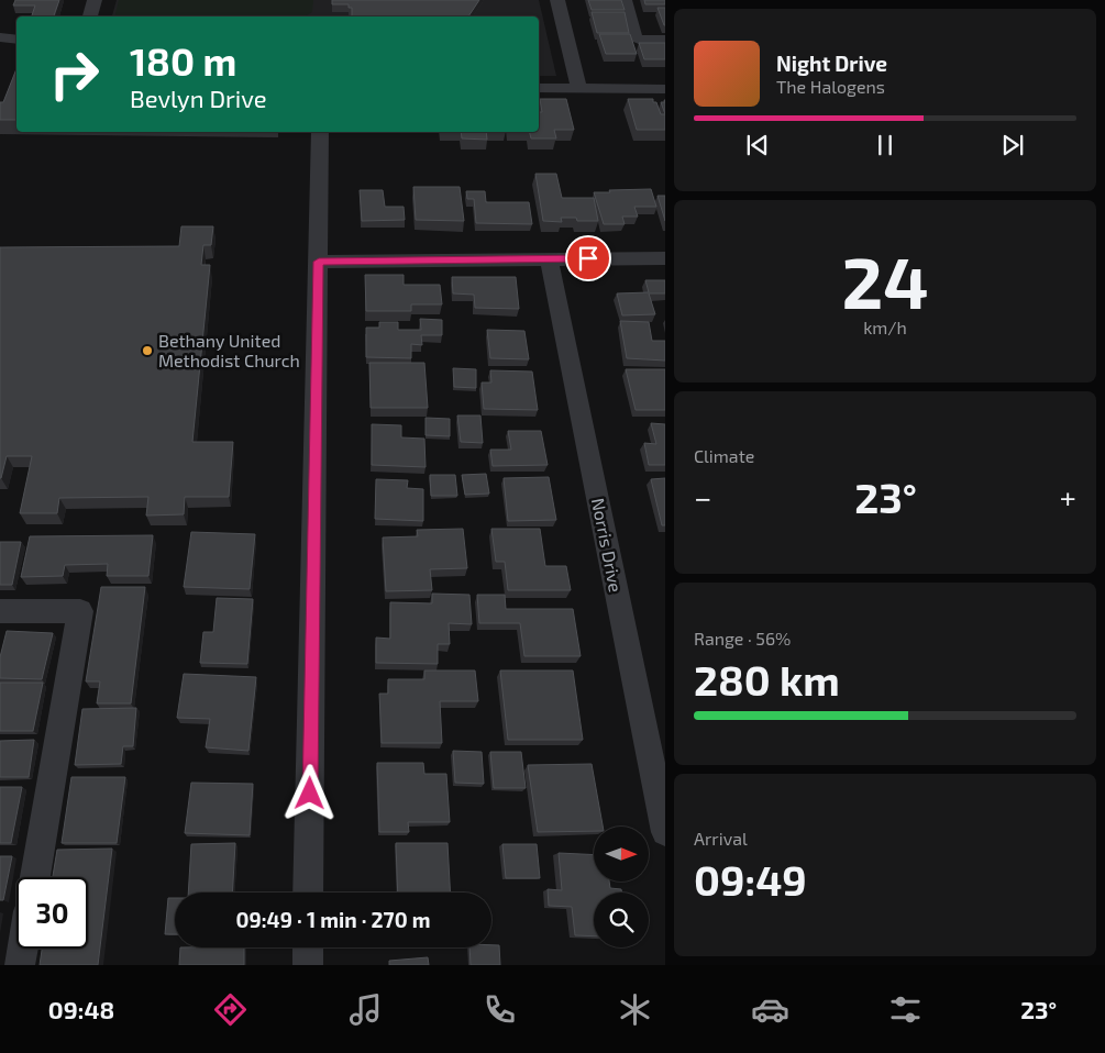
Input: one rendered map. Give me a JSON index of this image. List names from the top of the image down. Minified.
{"streets":{"street":["Norris Drive"]},"places":["Bethany United Methodist Church"],"north":"right","page":{"turn":["180 m","Bevlyn Drive"],"song":["Night Drive","The Halogens"],"tile":[["24","km/h"],"Climate",["Range · 56%","280 km"],["Arrival","09:49"]],"heat":["−","23°","+"],"limit":"30","trip":"09:49 · 1 min · 270 m","tabs":["09:48","23°"]}}
